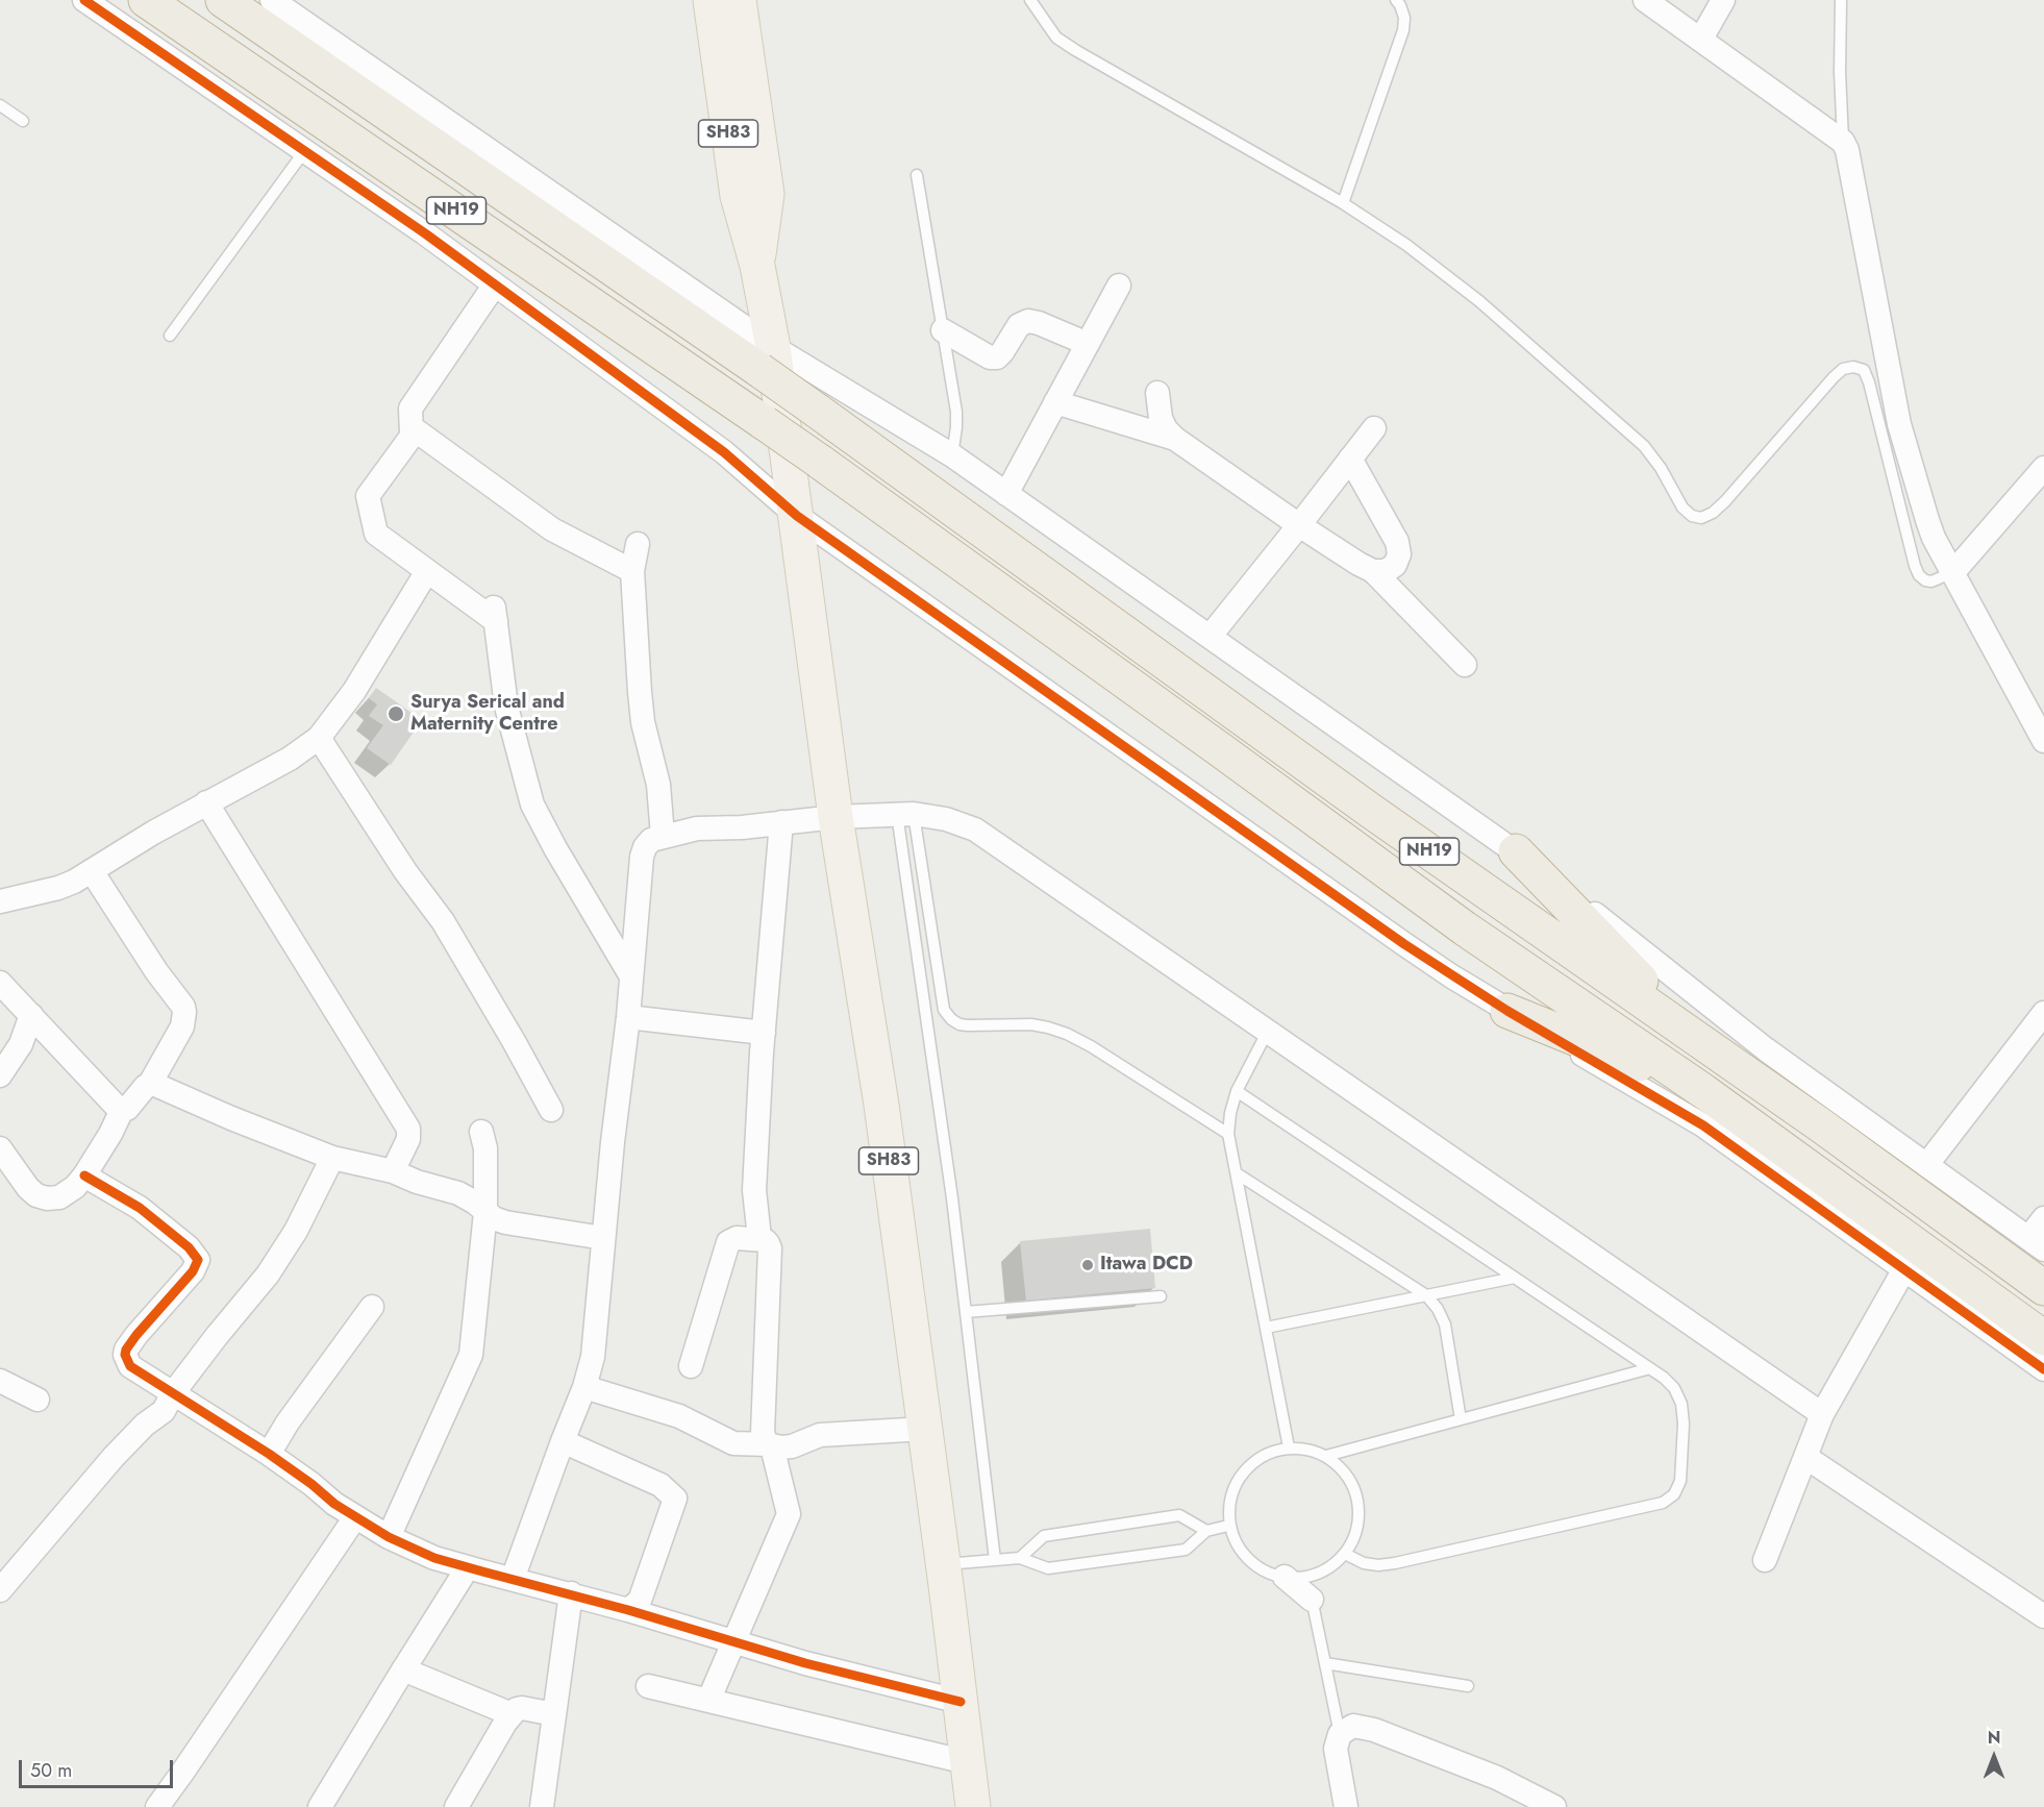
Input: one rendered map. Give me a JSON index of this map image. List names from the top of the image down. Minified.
{"streets":{"highway":["NH19"],"main road":["SH83"]},"crossings":[["SH83","NH19"]],"places":["Surya Serical and Maternity Centre","Itawa DCD"],"scale_bar":"50 m","north":"top"}
